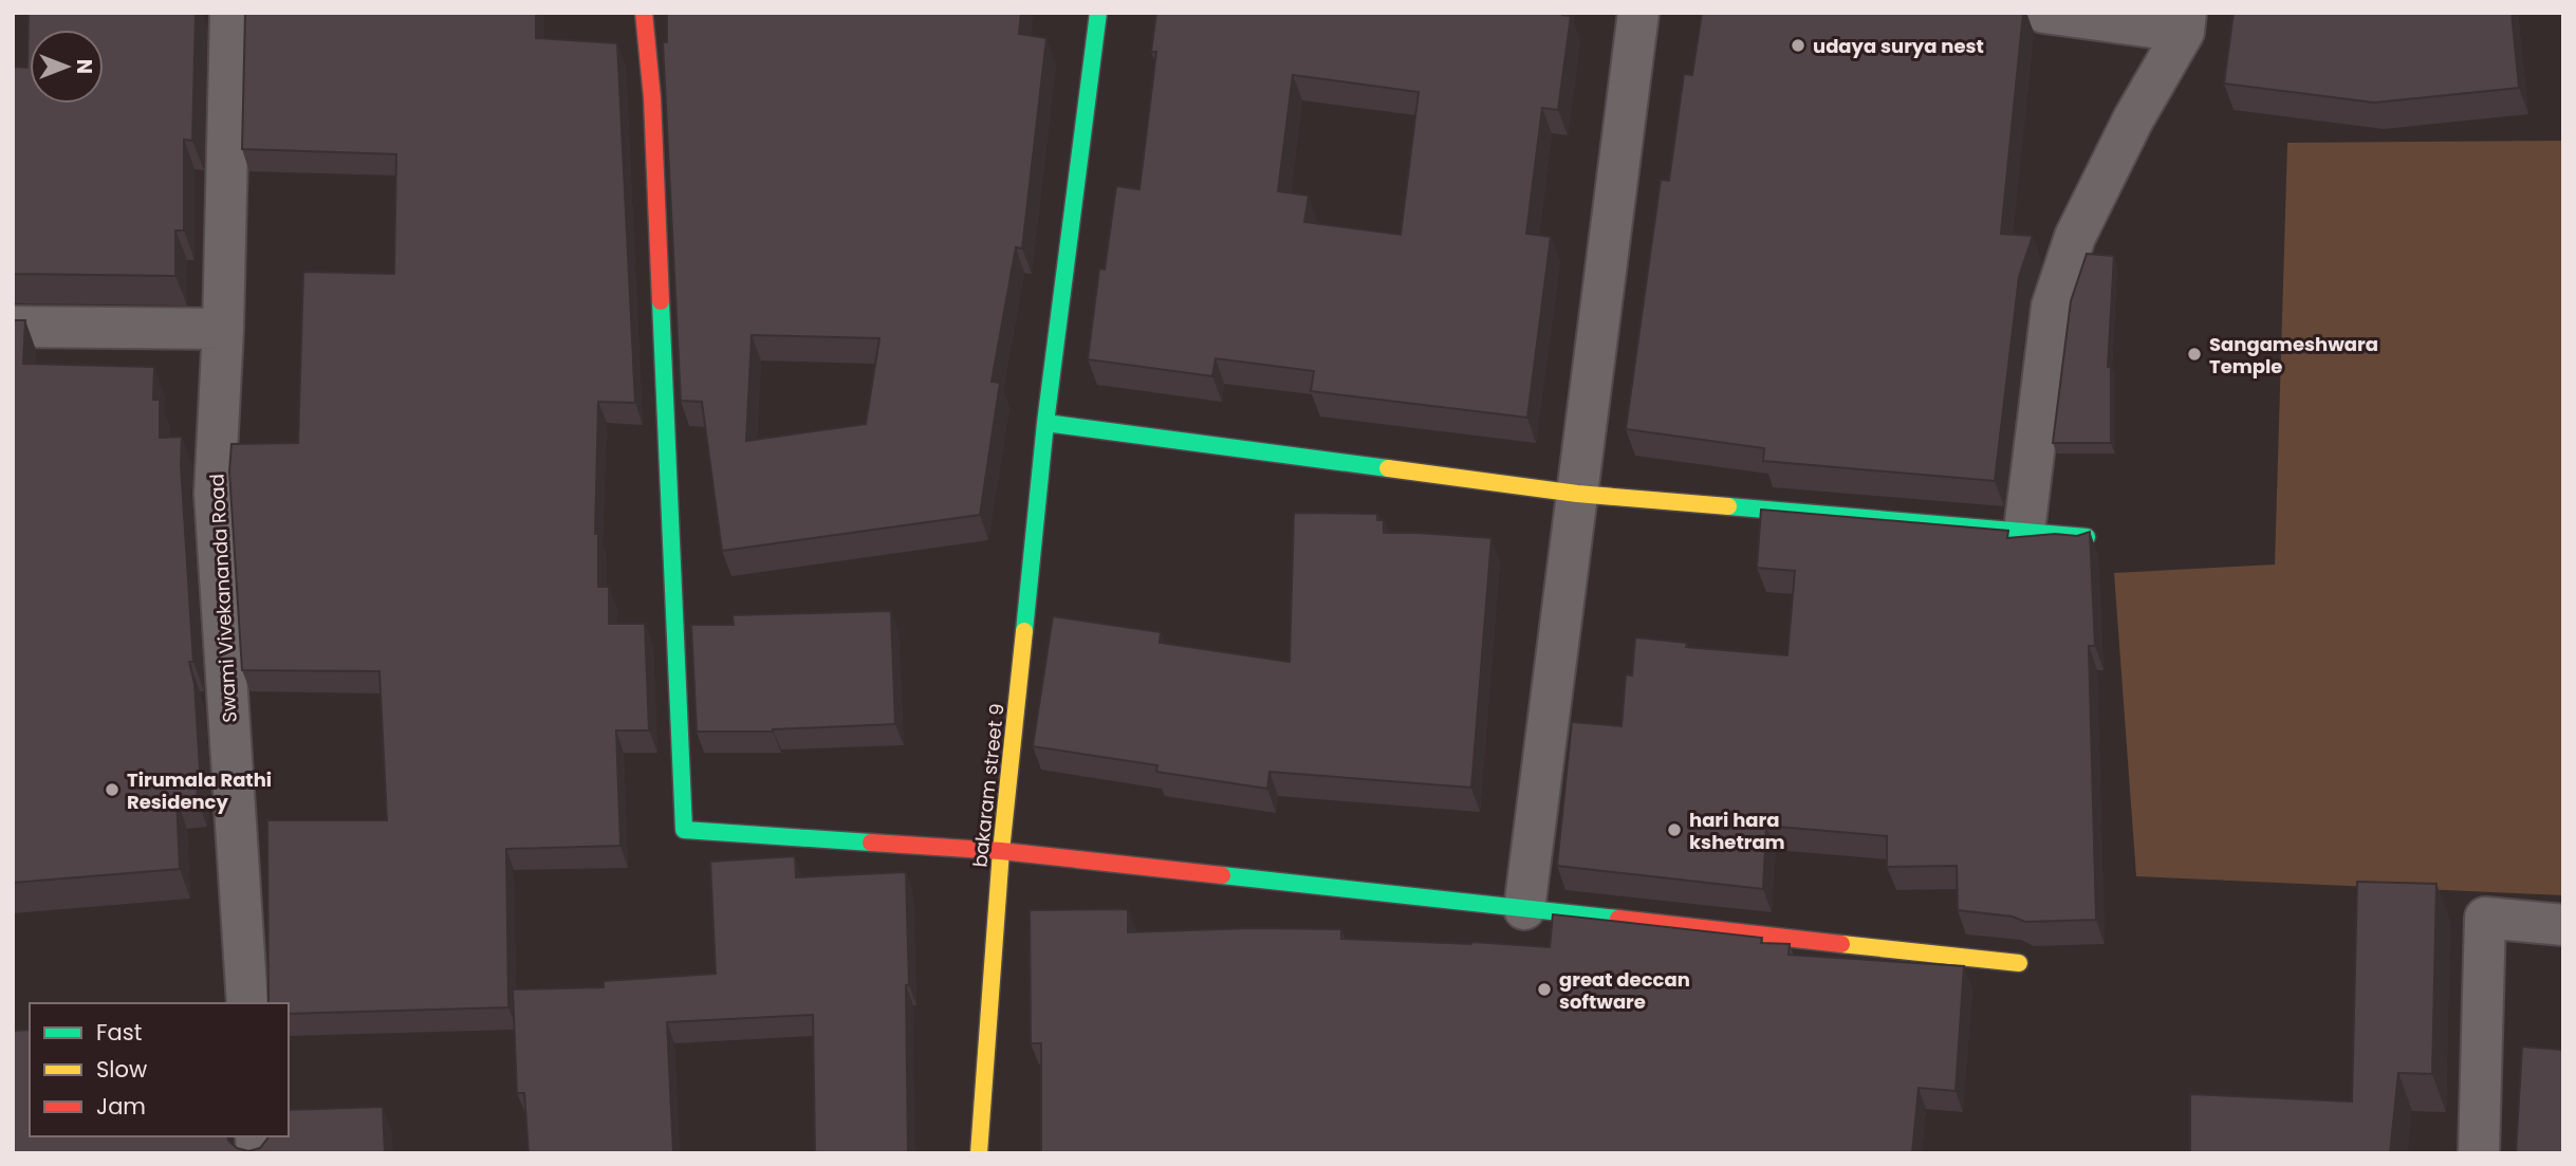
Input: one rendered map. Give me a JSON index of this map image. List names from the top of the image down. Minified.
{"streets":{"street":["Swami Vivekananda Road","bakaram street 9"]},"places":["udaya surya nest","Sangameshwara Temple","Tirumala Rathi Residency","hari hara kshetram","great deccan software"],"legend":["Fast","Slow","Jam"],"north":"right"}
